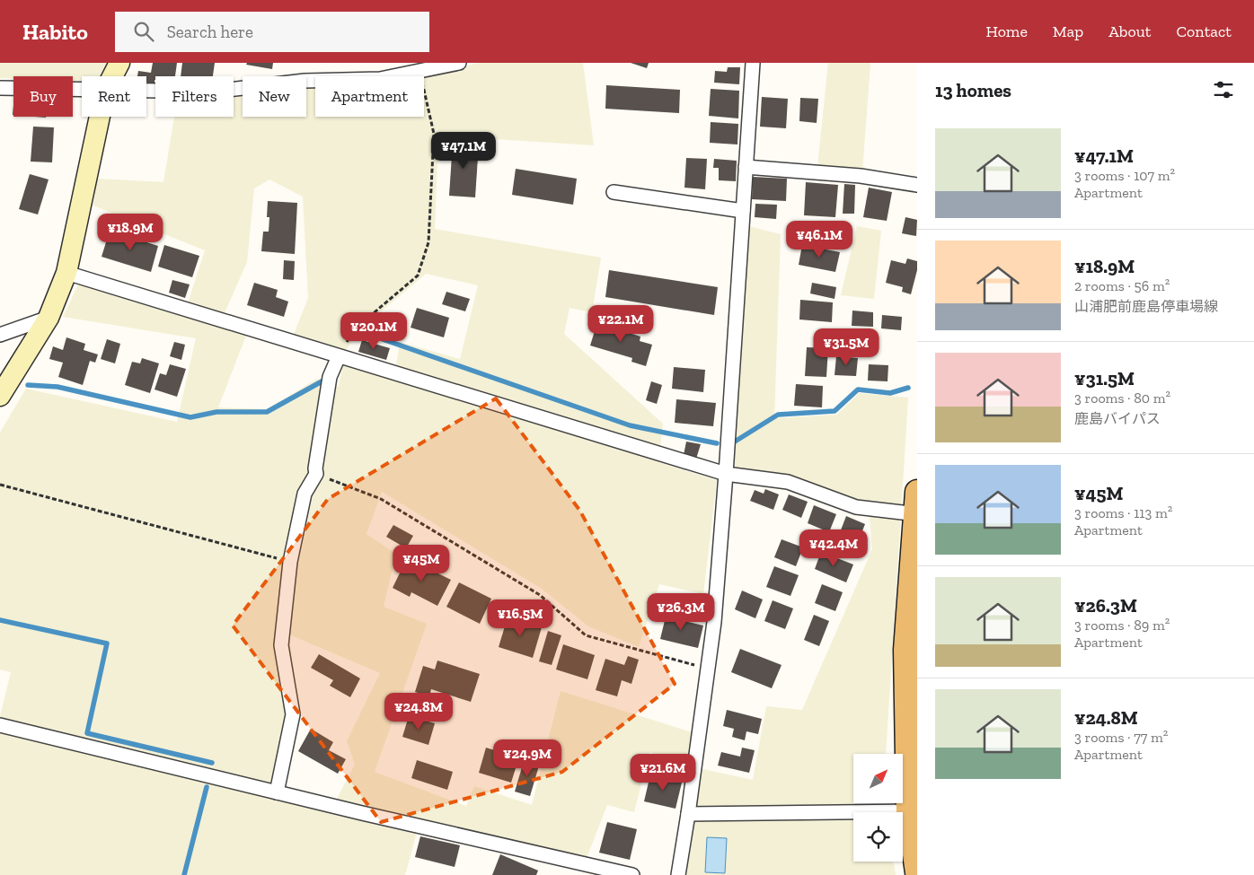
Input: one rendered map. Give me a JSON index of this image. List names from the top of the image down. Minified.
{"north":"top right","page":{"header":"Habito","search":"Search here","nav":["Home","Map","About","Contact"],"heading":"13 homes","chip":["Buy","Rent","Filters","New","Apartment"],"list":[{"name":"¥47.1M","note":"3 rooms · 107 m² · Apartment"},{"name":"¥18.9M","note":"2 rooms · 56 m² · 山浦肥前鹿島停車場線"},{"name":"¥31.5M","note":"3 rooms · 80 m² · 鹿島バイパス"},{"name":"¥45M","note":"3 rooms · 113 m² · Apartment"},{"name":"¥26.3M","note":"3 rooms · 89 m² · Apartment"},{"name":"¥24.8M","note":"3 rooms · 77 m² · Apartment"}],"price":["¥47.1M","¥18.9M","¥46.1M","¥22.1M","¥20.1M","¥31.5M","¥42.4M","¥45M","¥26.3M","¥16.5M","¥24.8M","¥24.9M","¥21.6M"]}}
